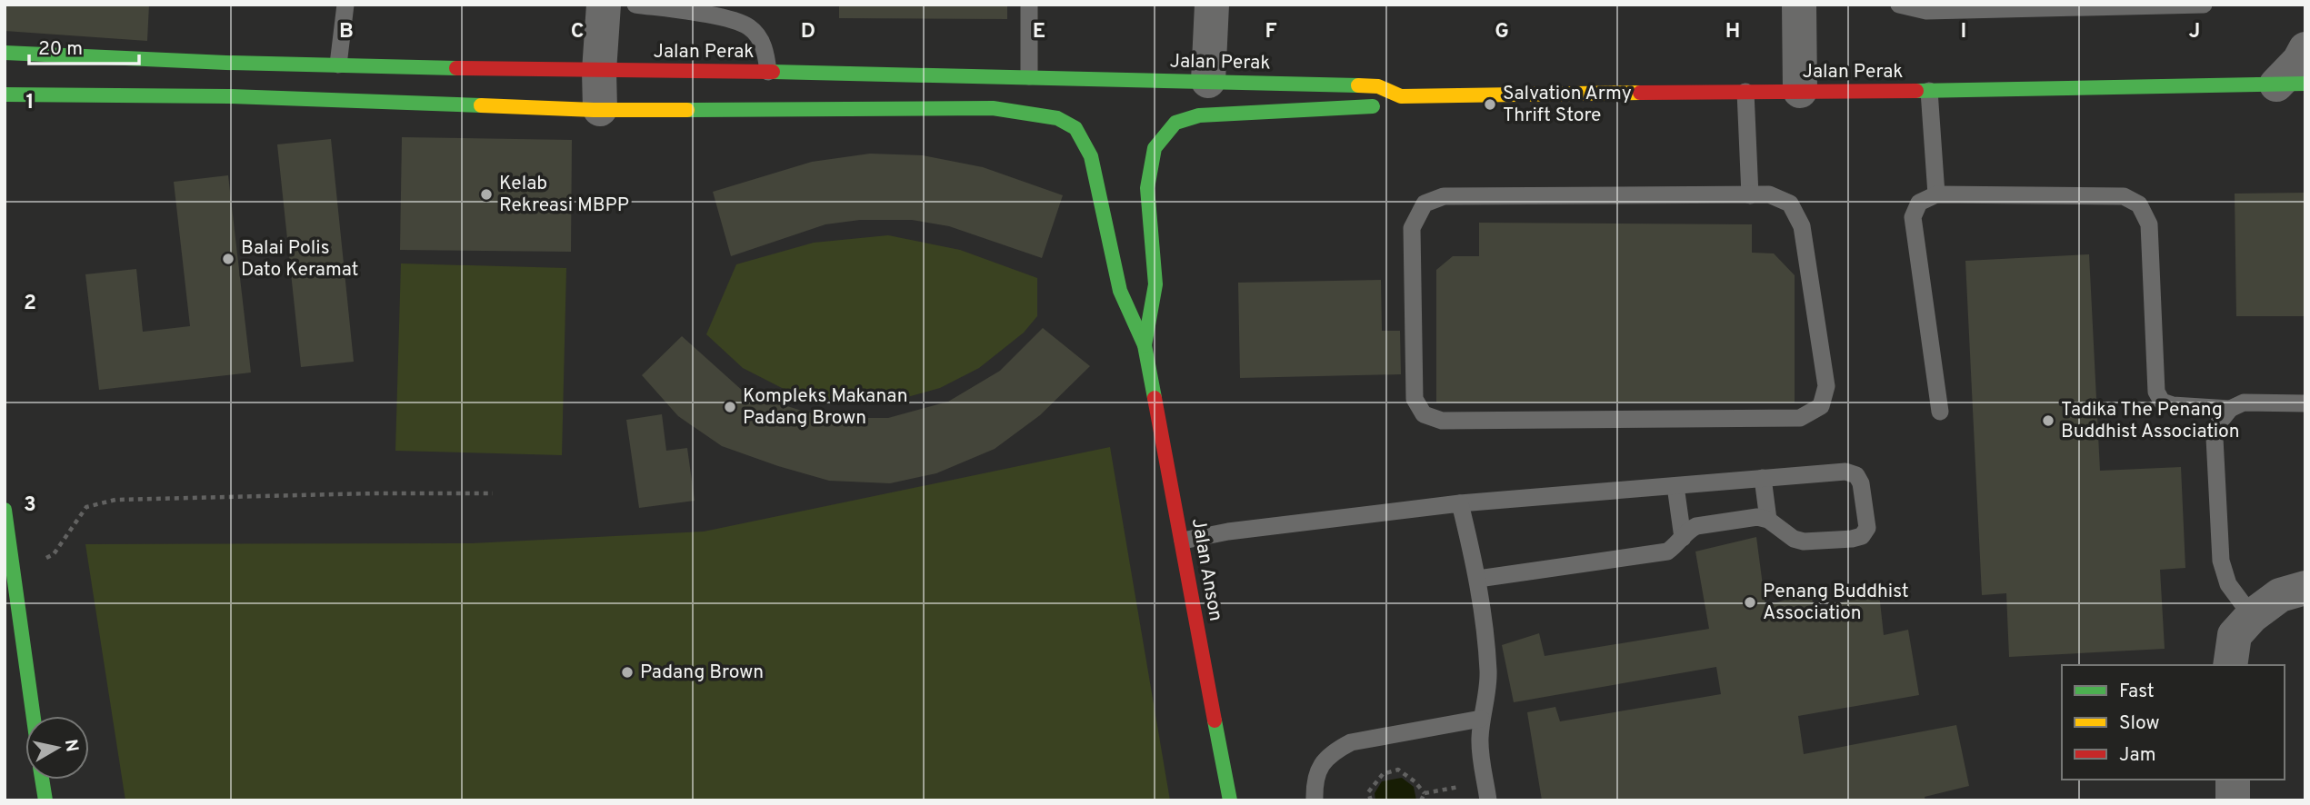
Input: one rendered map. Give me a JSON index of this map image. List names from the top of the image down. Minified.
{"streets":{"main road":["Jalan Perak","Jalan Anson"]},"crossings":[["Jalan Perak","Jalan Anson"]],"places":["Salvation Army Thrift Store","Kelab Rekreasi MBPP","Balai Polis Dato Keramat","Kompleks Makanan Padang Brown","Tadika The Penang Buddhist Association","Penang Buddhist Association","Padang Brown"],"legend":["Fast","Slow","Jam"],"scale_bar":"20 m","north":"right","grid":{"columns":["B","C","D","E","F","G","H","I","J"],"rows":["1","2","3"]}}
